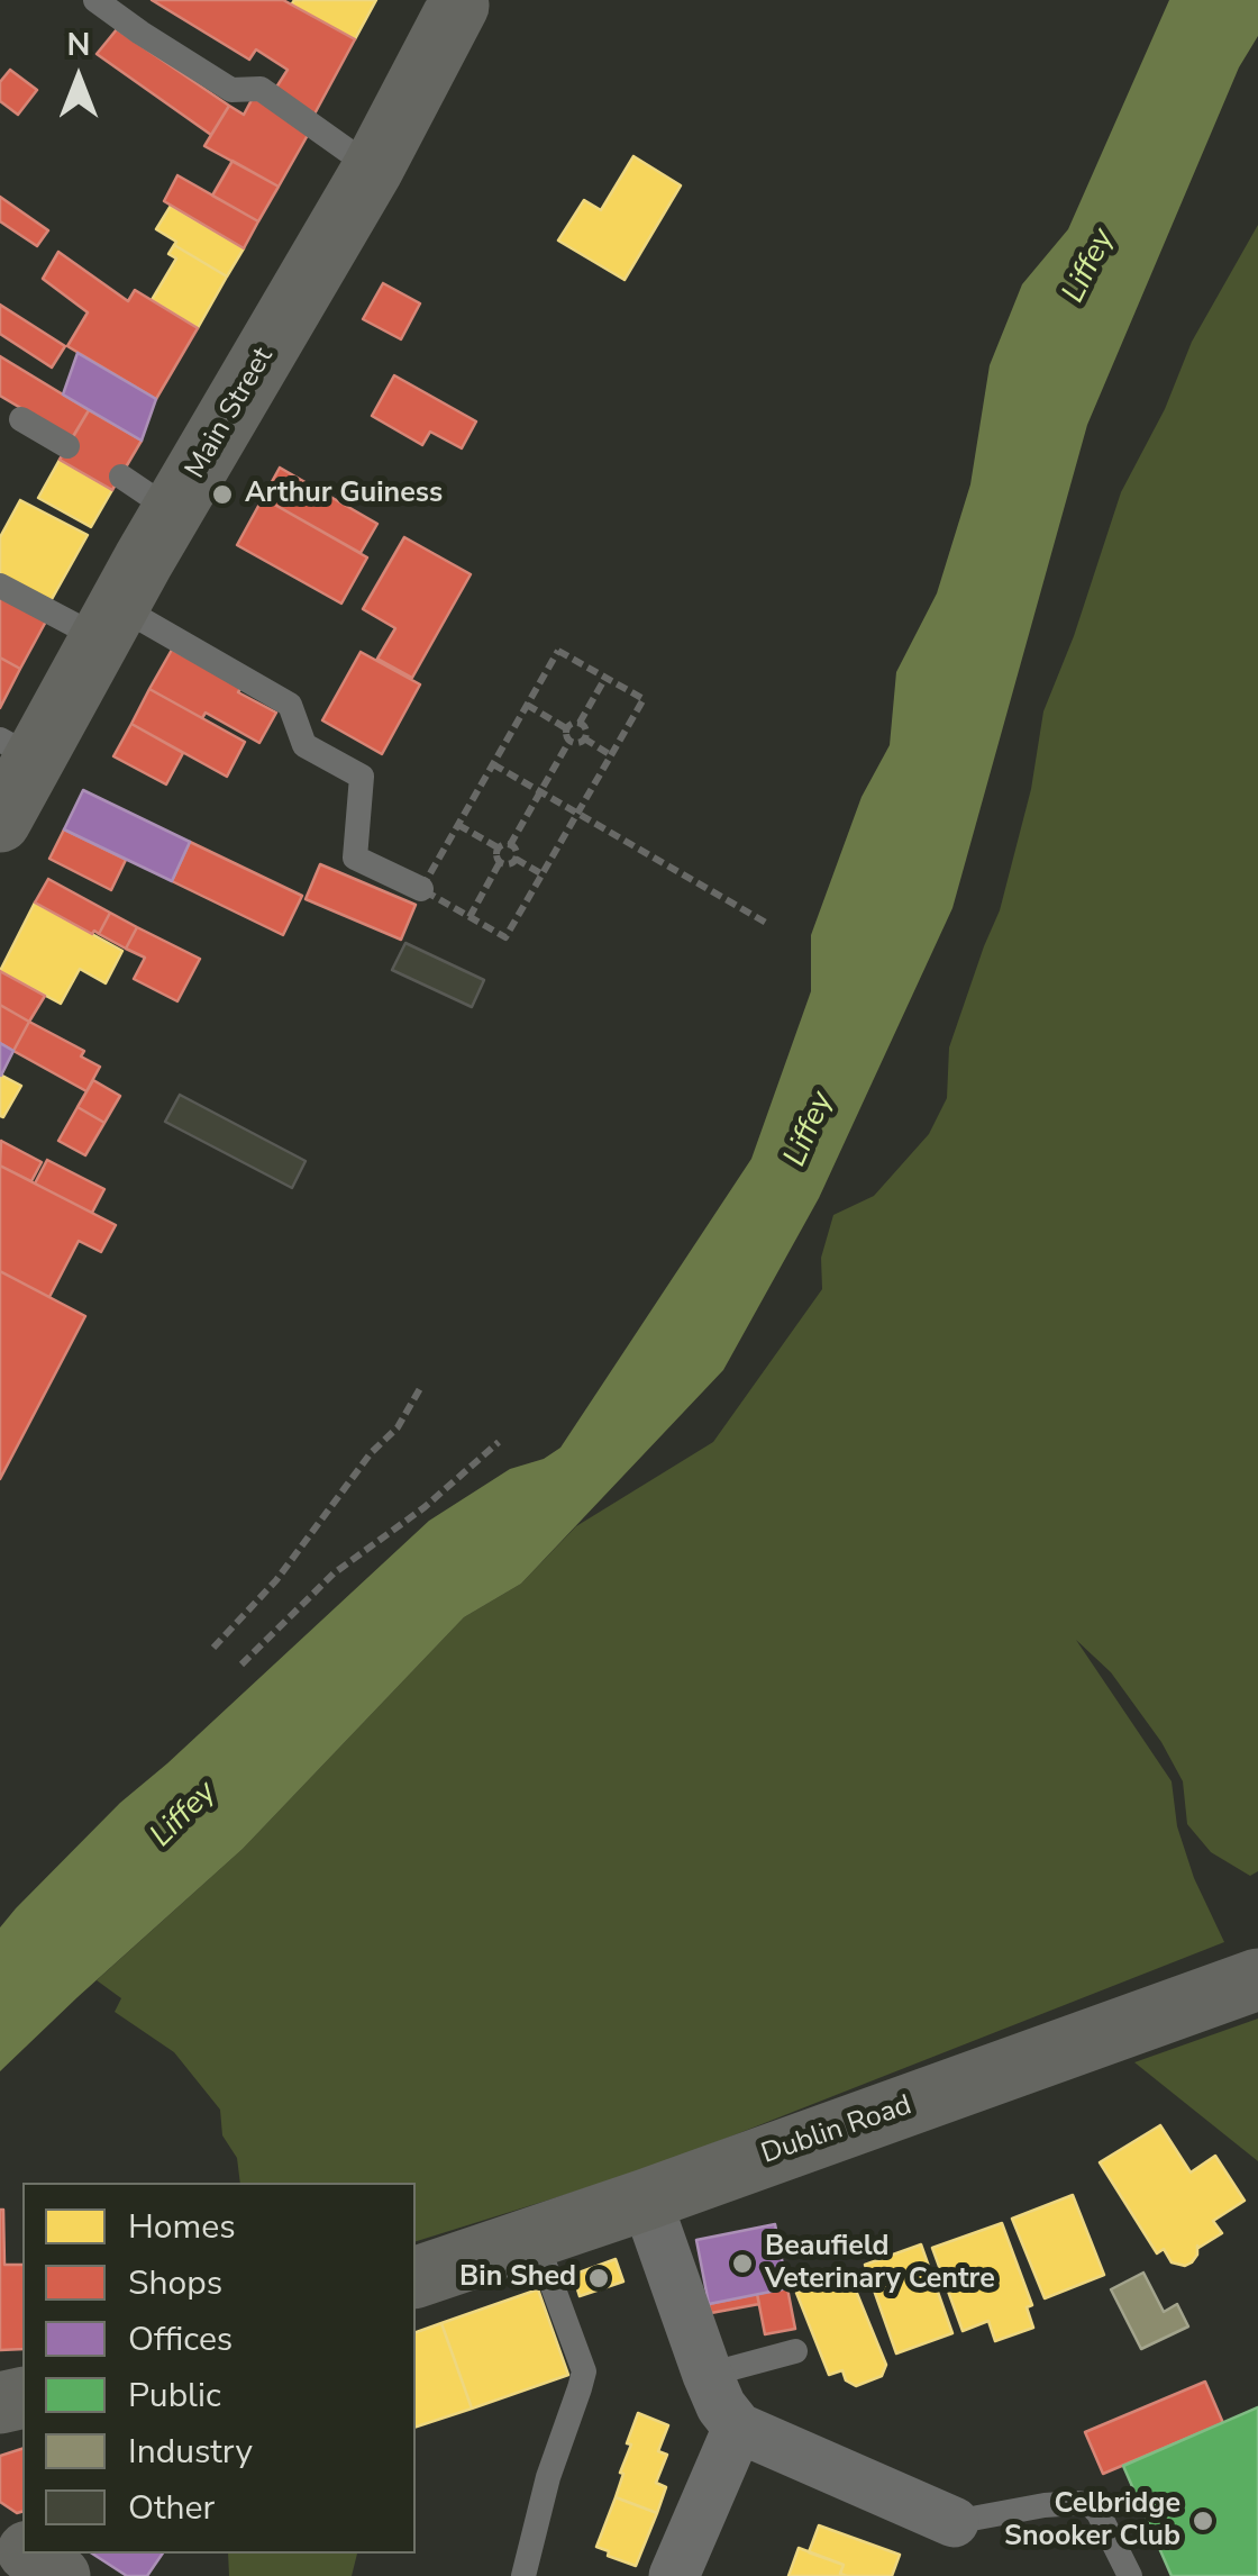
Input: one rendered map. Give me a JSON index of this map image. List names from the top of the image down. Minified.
{"streets":{"main road":["Main Street","Dublin Road"]},"water":["Liffey"],"places":["Arthur Guiness","Beaufield Veterinary Centre","Bin Shed","Celbridge Snooker Club"],"legend":["Homes","Shops","Offices","Public","Industry","Other"],"north":"top"}
